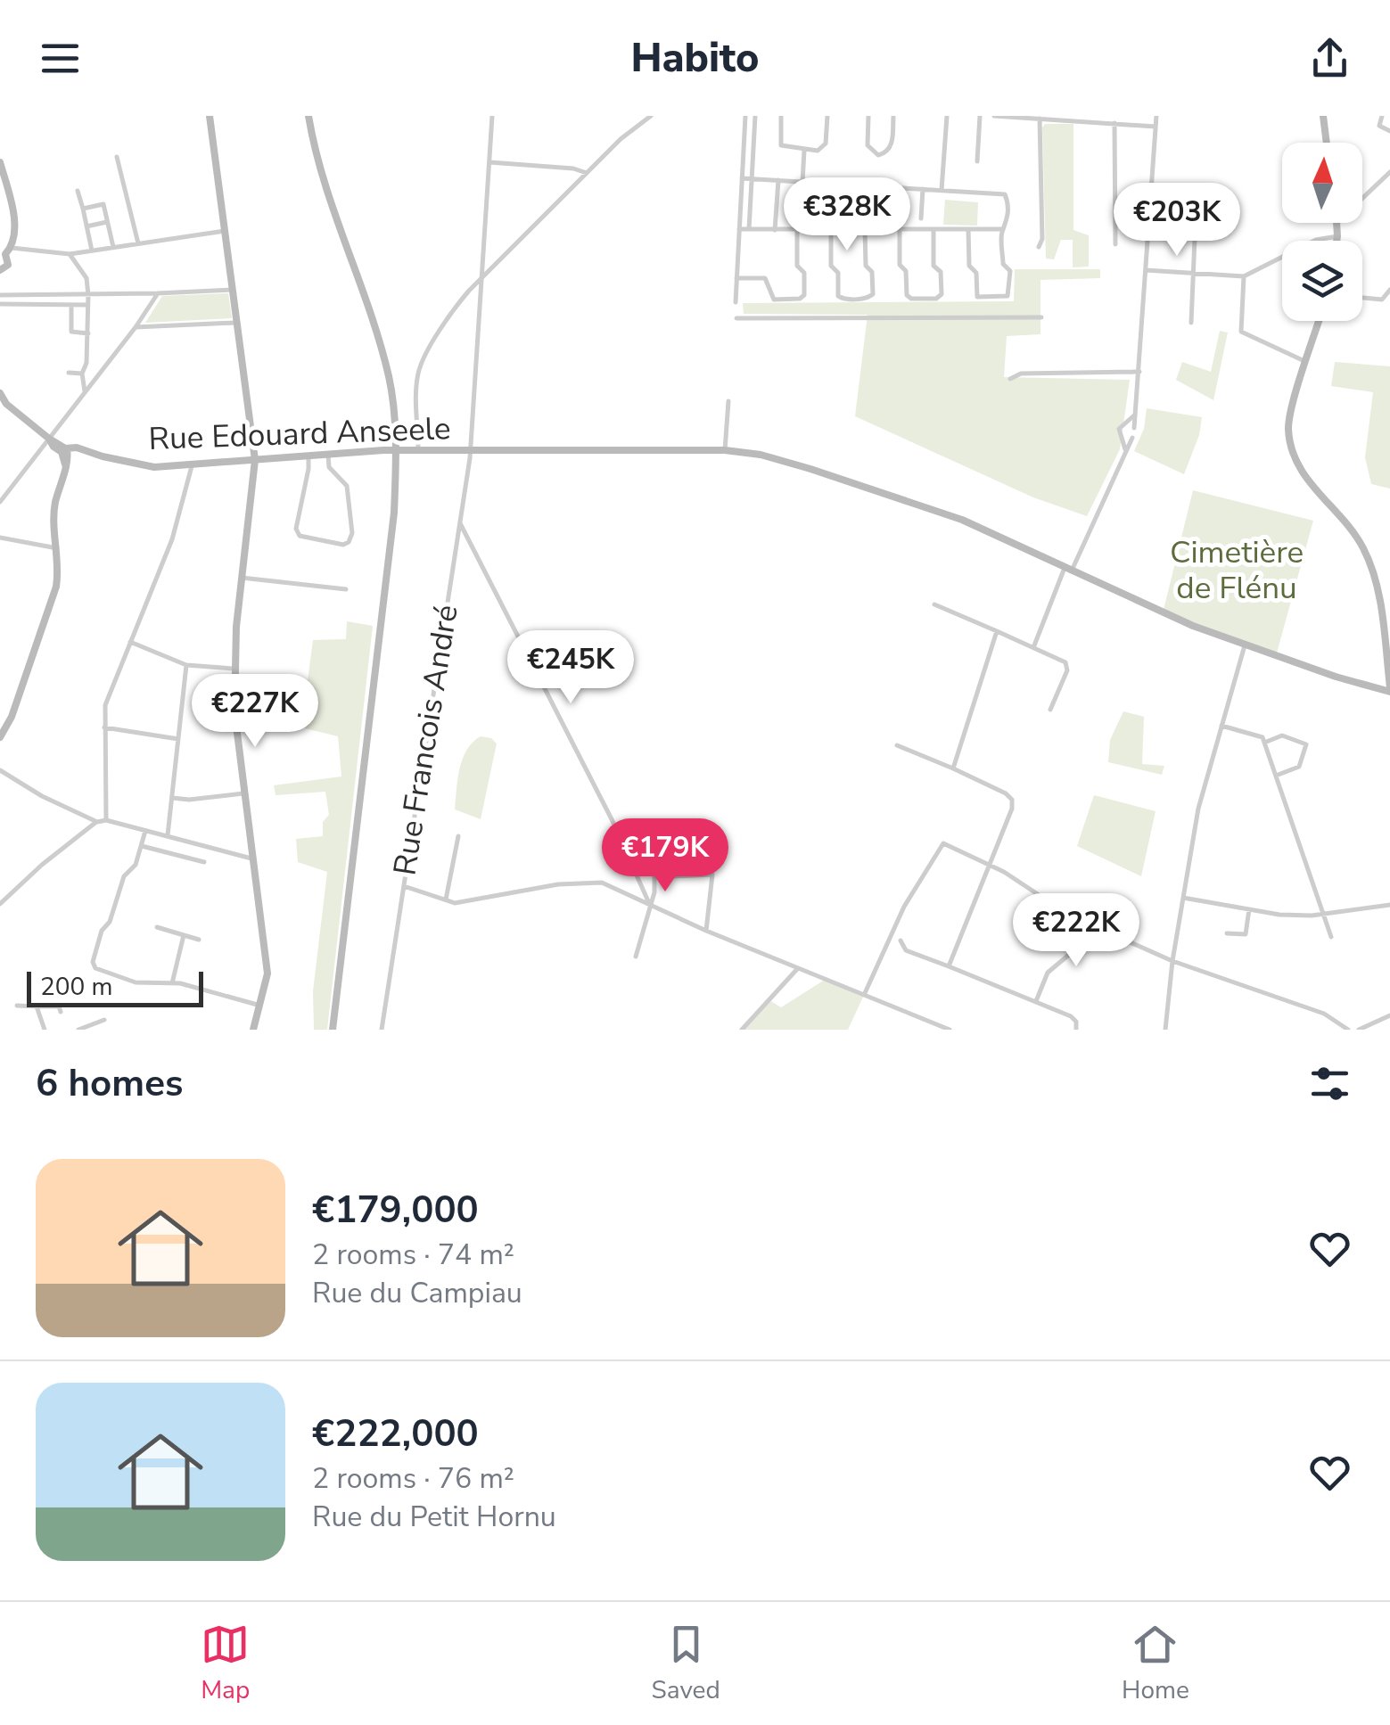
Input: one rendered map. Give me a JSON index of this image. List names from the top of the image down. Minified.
{"streets":{"street":["Rue Edouard Anseele","Rue Francois André"]},"crossings":[["Rue Edouard Anseele","Rue Francois André"]],"parks":["Cimetière de Flénu"],"scale_bar":"200 m","north":"top","page":{"header":"Habito","price":["€328K","€203K","€245K","€227K","€179K","€222K"],"scale":"200 m","heading":"6 homes","list":[{"name":"€179,000","note":"2 rooms · 74 m² · Rue du Campiau"},{"name":"€222,000","note":"2 rooms · 76 m² · Rue du Petit Hornu"}],"tabs":["Map","Saved","Home"]}}
